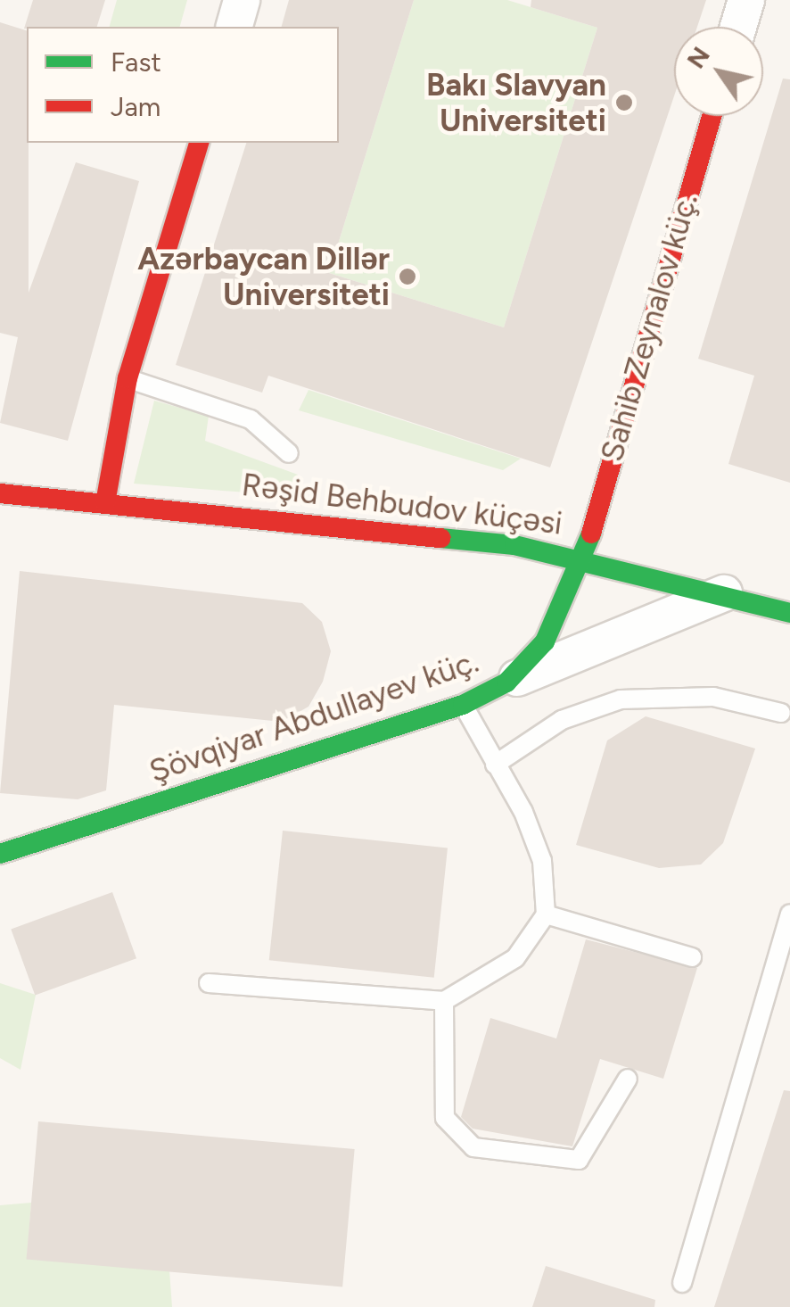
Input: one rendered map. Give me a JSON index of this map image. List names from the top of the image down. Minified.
{"streets":{"street":["Sahib Zeynalov küç.","Rəşid Behbudov küçəsi","Şövqiyar Abdullayev küç."]},"crossings":[["Sahib Zeynalov küç.","Rəşid Behbudov küçəsi"],["Sahib Zeynalov küç.","Şövqiyar Abdullayev küç."],["Rəşid Behbudov küçəsi","Şövqiyar Abdullayev küç."]],"places":["Bakı Slavyan Universiteti","Azərbaycan Dillər Universiteti"],"legend":["Fast","Jam"],"north":"top left"}
